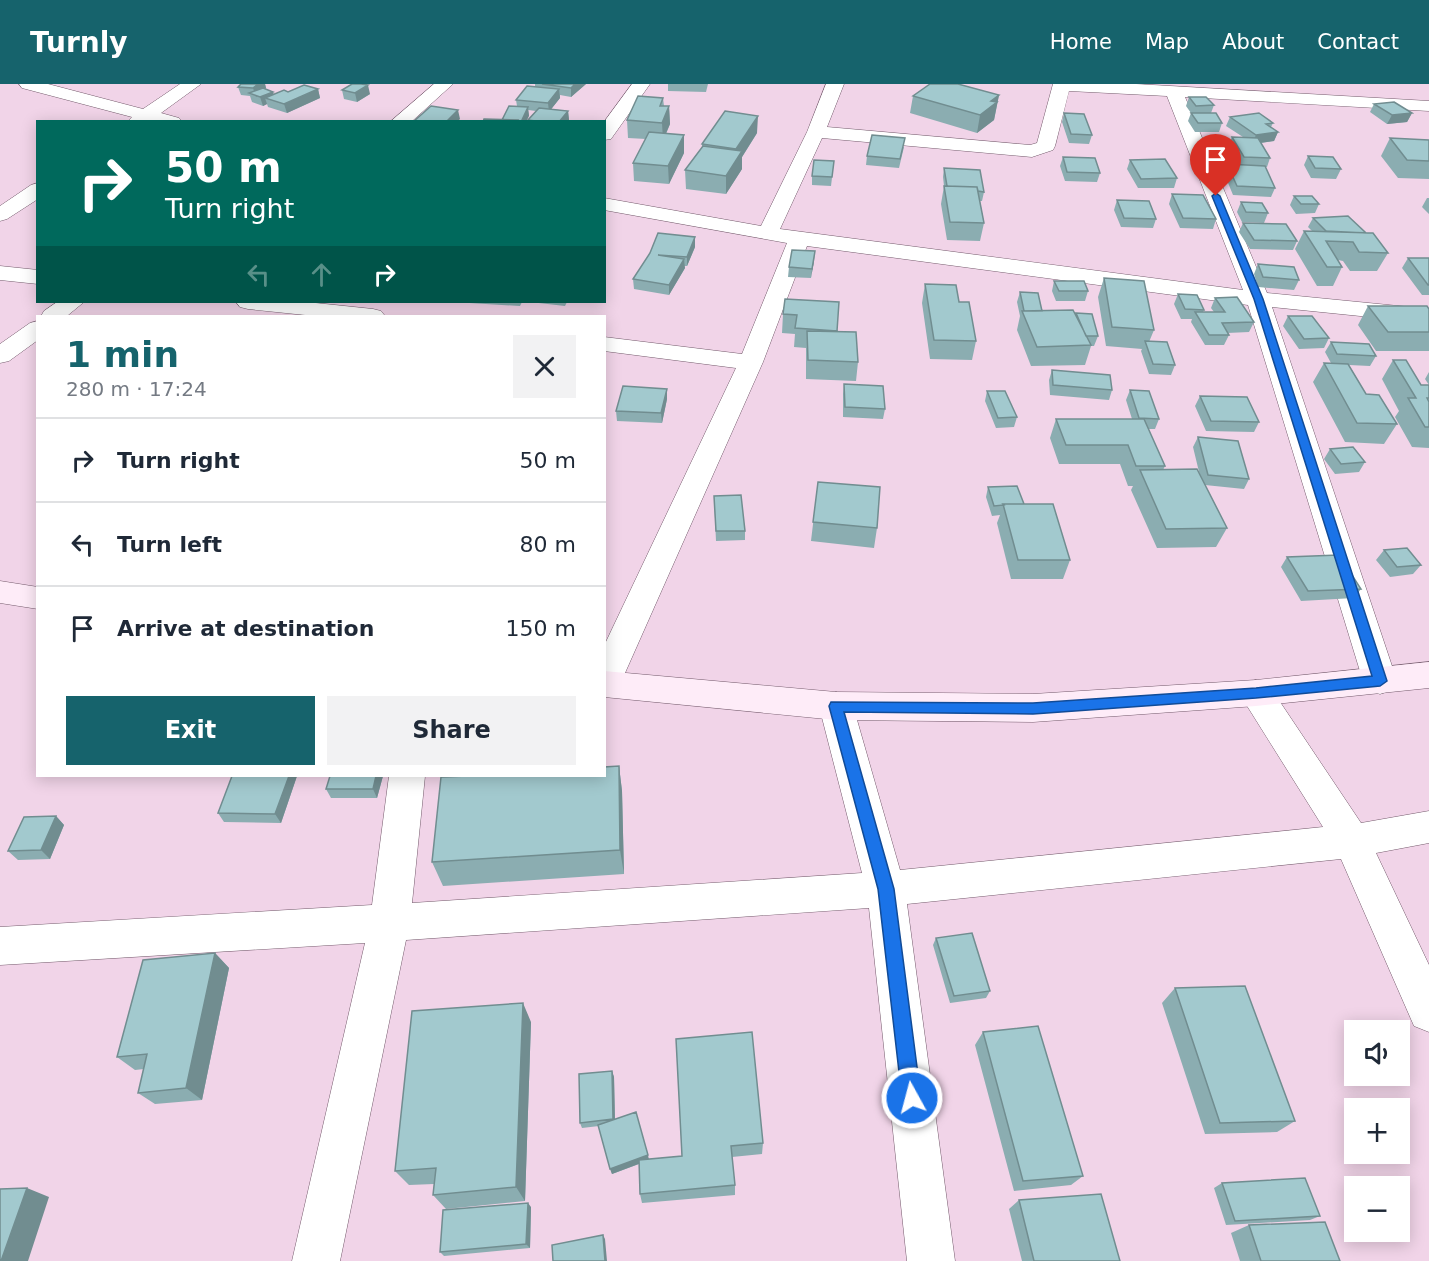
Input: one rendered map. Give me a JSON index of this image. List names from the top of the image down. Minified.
{"page":{"header":"Turnly","nav":["Home","Map","About","Contact"],"turn":["50 m","Turn right"],"heading":["1 min","280 m · 17:24"],"list":[{"name":"Turn right","value":"50 m"},{"name":"Turn left","value":"80 m"},{"name":"Arrive at destination","value":"150 m"}],"buttons":["Exit","Share"],"map_buttons":["+","−"]}}
